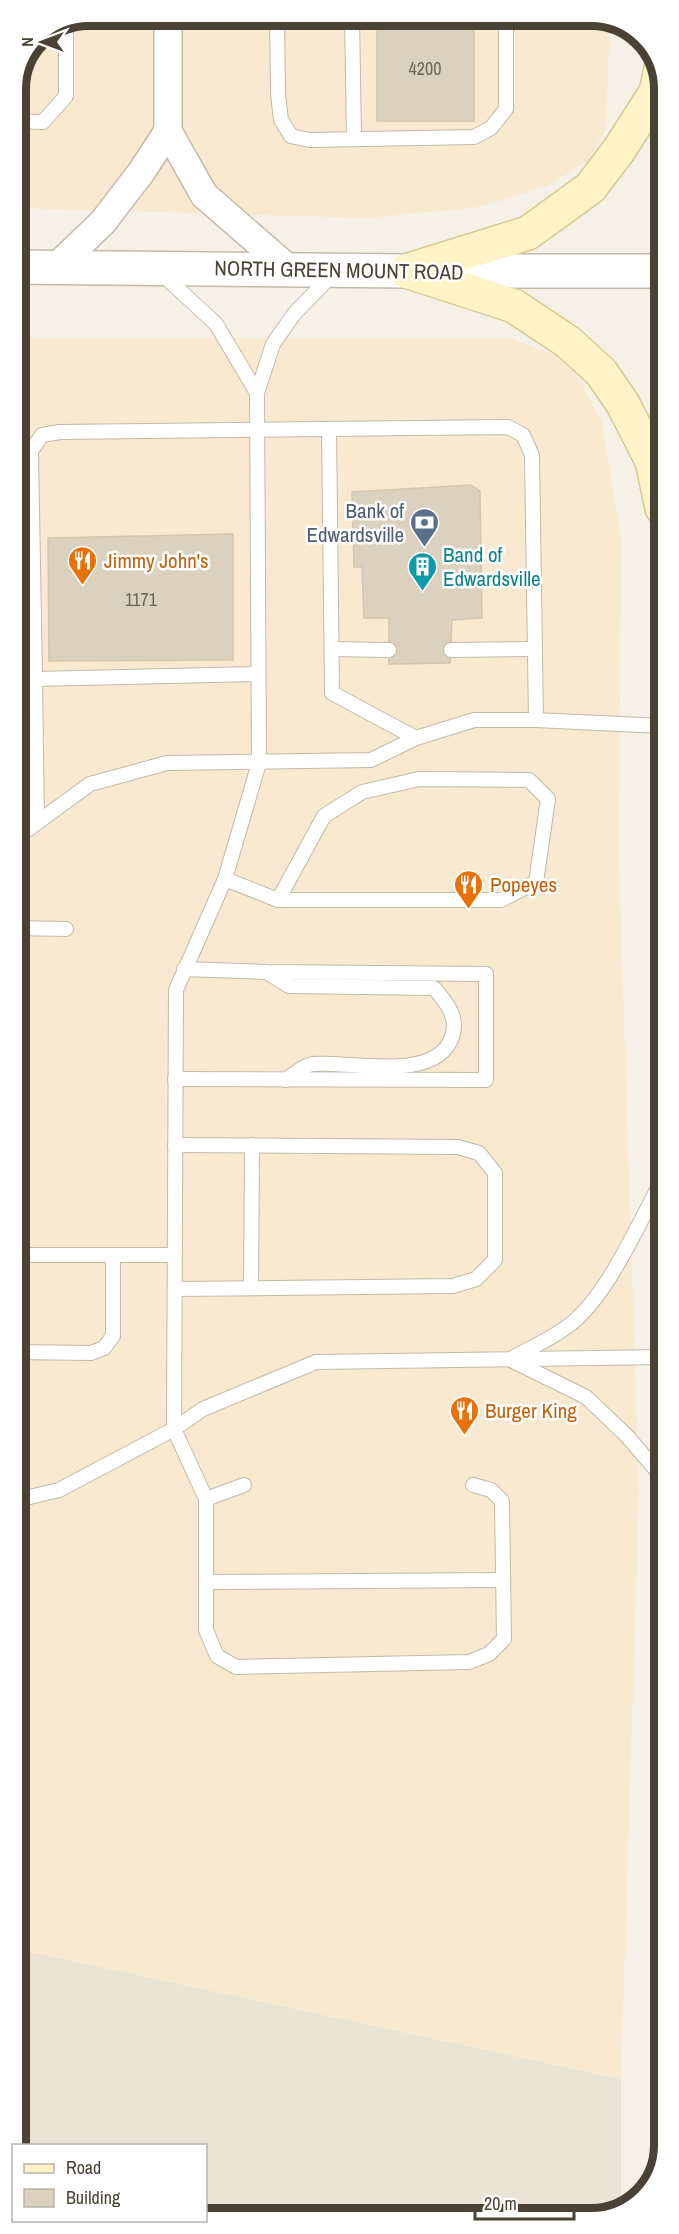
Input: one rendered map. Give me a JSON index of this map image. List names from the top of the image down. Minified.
{"streets":{"street":["NORTH GREEN MOUNT ROAD"]},"places":{"bank":["Bank of Edwardsville"],"restaurant":["Jimmy John's","Popeyes","Burger King"],"building":["Band of Edwardsville"]},"house_numbers":["4200","1171"],"legend":["Road","Building"],"scale_bar":"20 m","north":"left"}
